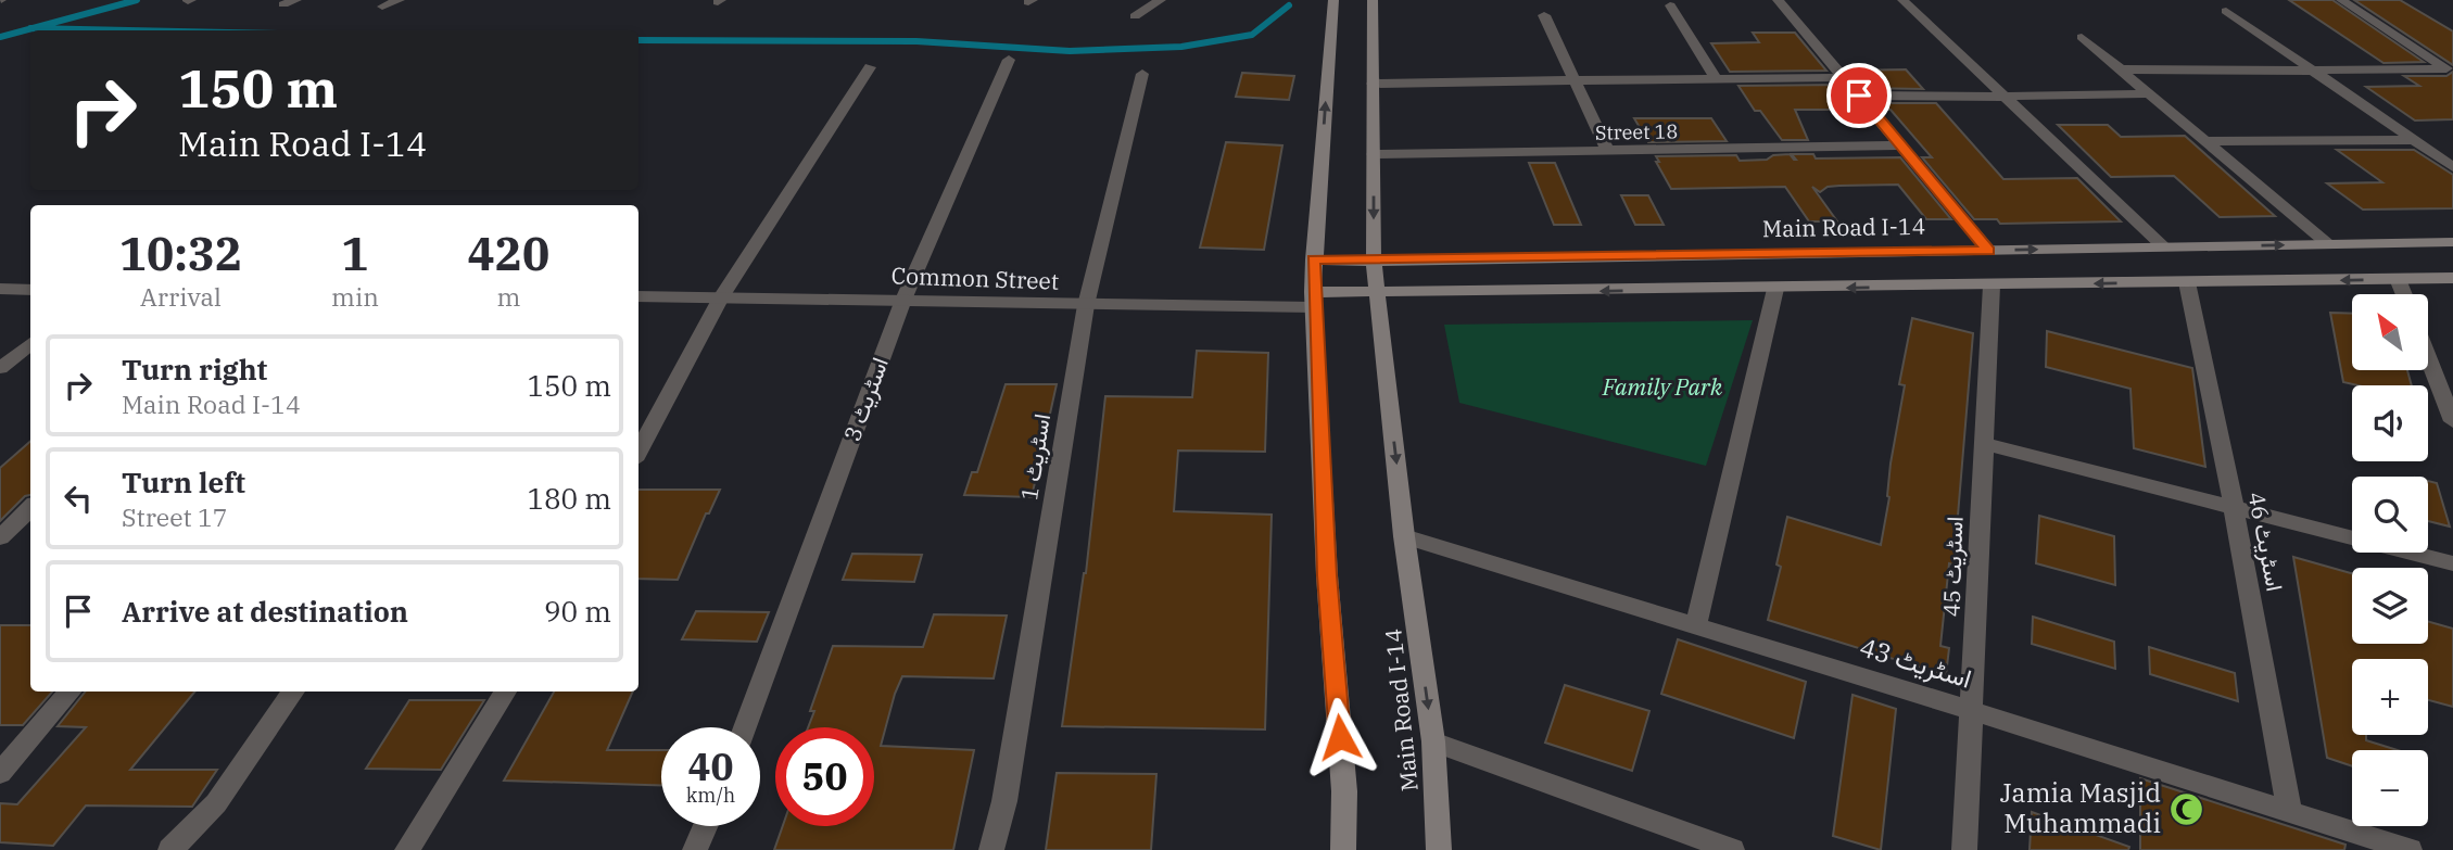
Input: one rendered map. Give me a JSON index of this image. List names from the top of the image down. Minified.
{"streets":{"main road":["Main Road I-14"],"street":["Street 18","Common Street","اسٹریٹ 3","اسٹریٹ 1","اسٹریٹ 46","اسٹریٹ 45","اسٹریٹ 43"]},"crossings":[["Street 18","Main Road I-14"],["Main Road I-14","اسٹریٹ 43"],["Common Street","اسٹریٹ 3"],["Common Street","اسٹریٹ 1"],["اسٹریٹ 46","اسٹریٹ 43"],["اسٹریٹ 45","اسٹریٹ 43"]],"parks":["Family Park"],"places":{"mosque":["Jamia Masjid Muhammadi"]},"north":"top left","page":{"turn":["150 m","Main Road I-14"],"eta":["10:32","Arrival","1","min","420","m"],"map_buttons":["+","−"],"list":[{"name":"Turn right","note":"Main Road I-14","value":"150 m"},{"name":"Turn left","note":"Street 17","value":"180 m"},{"name":"Arrive at destination","value":"90 m"}],"speed":"40 km/h","limit":"50"}}
